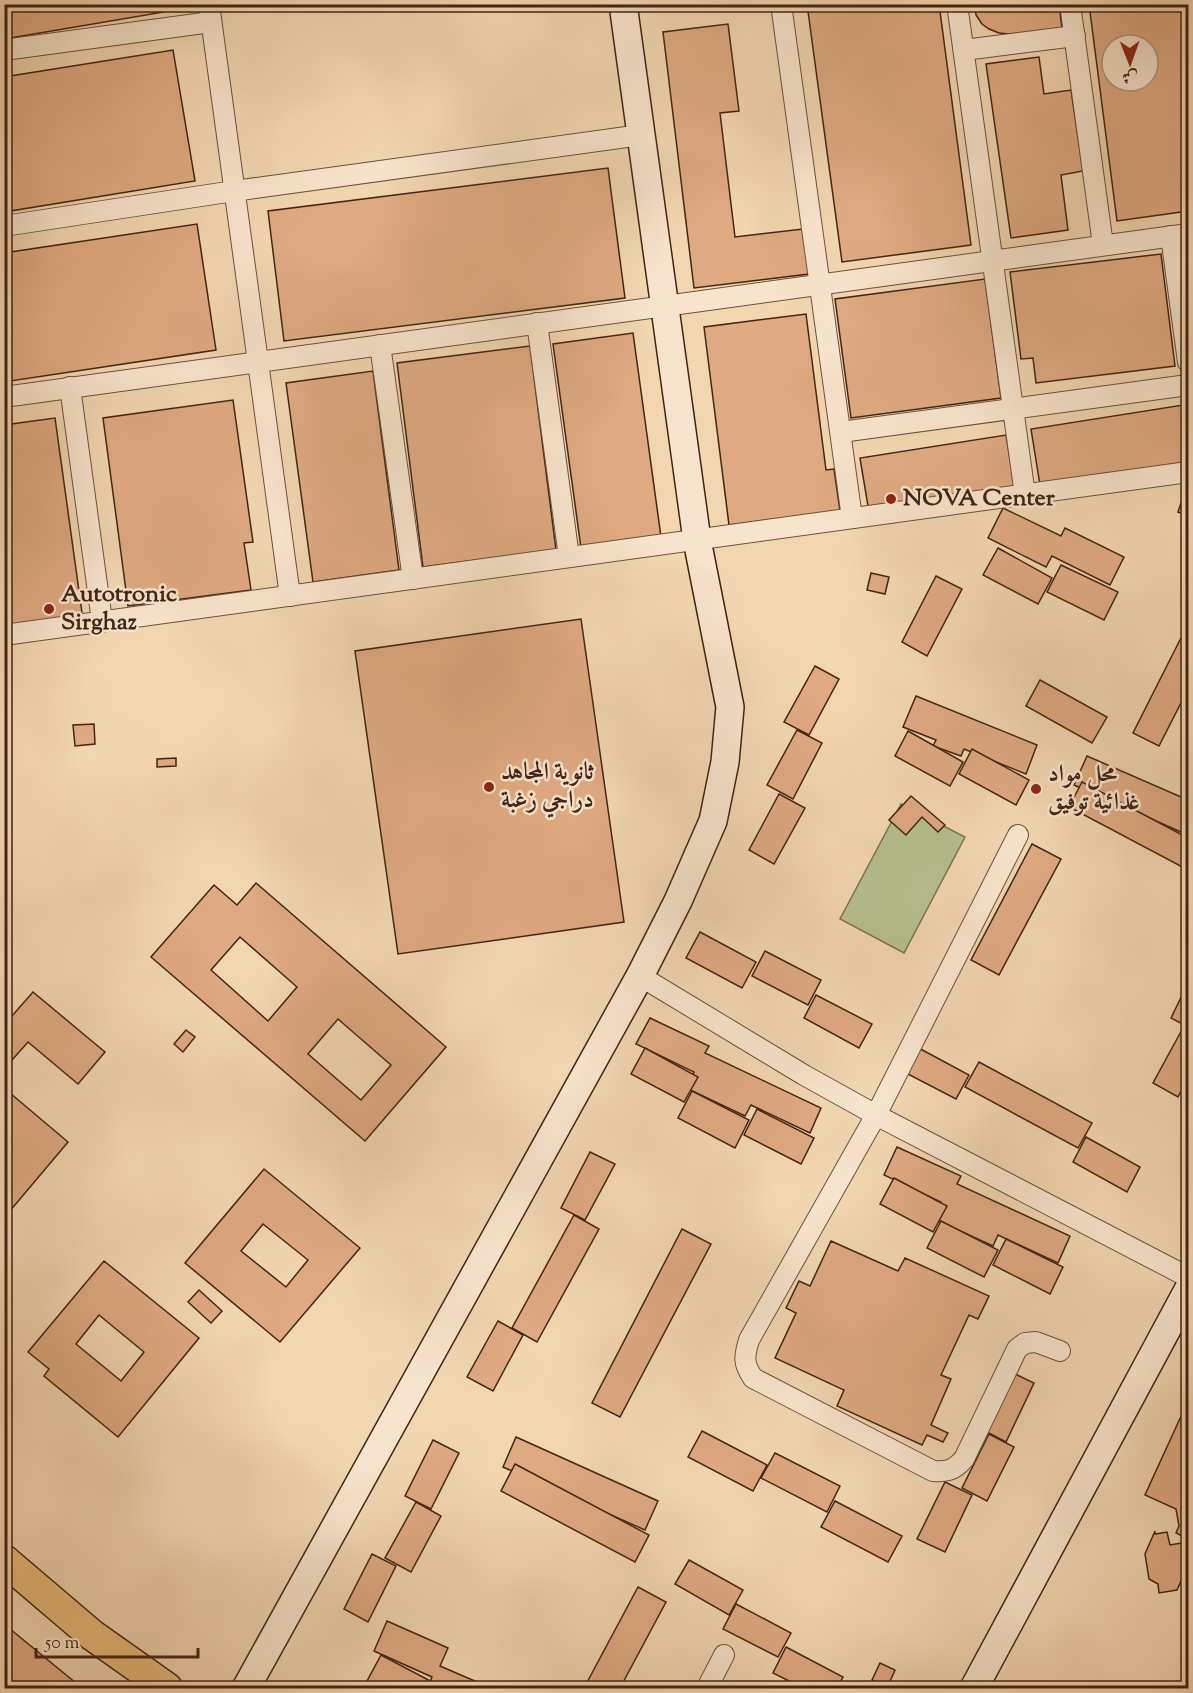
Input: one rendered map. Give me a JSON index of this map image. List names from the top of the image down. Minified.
{"places":["NOVA Center","Autotronic Sirghaz","ثانوية المجاهد دراجي زغبة","محل مواد غذائية توفيق"],"scale_bar":"50 m","north":"bottom"}
